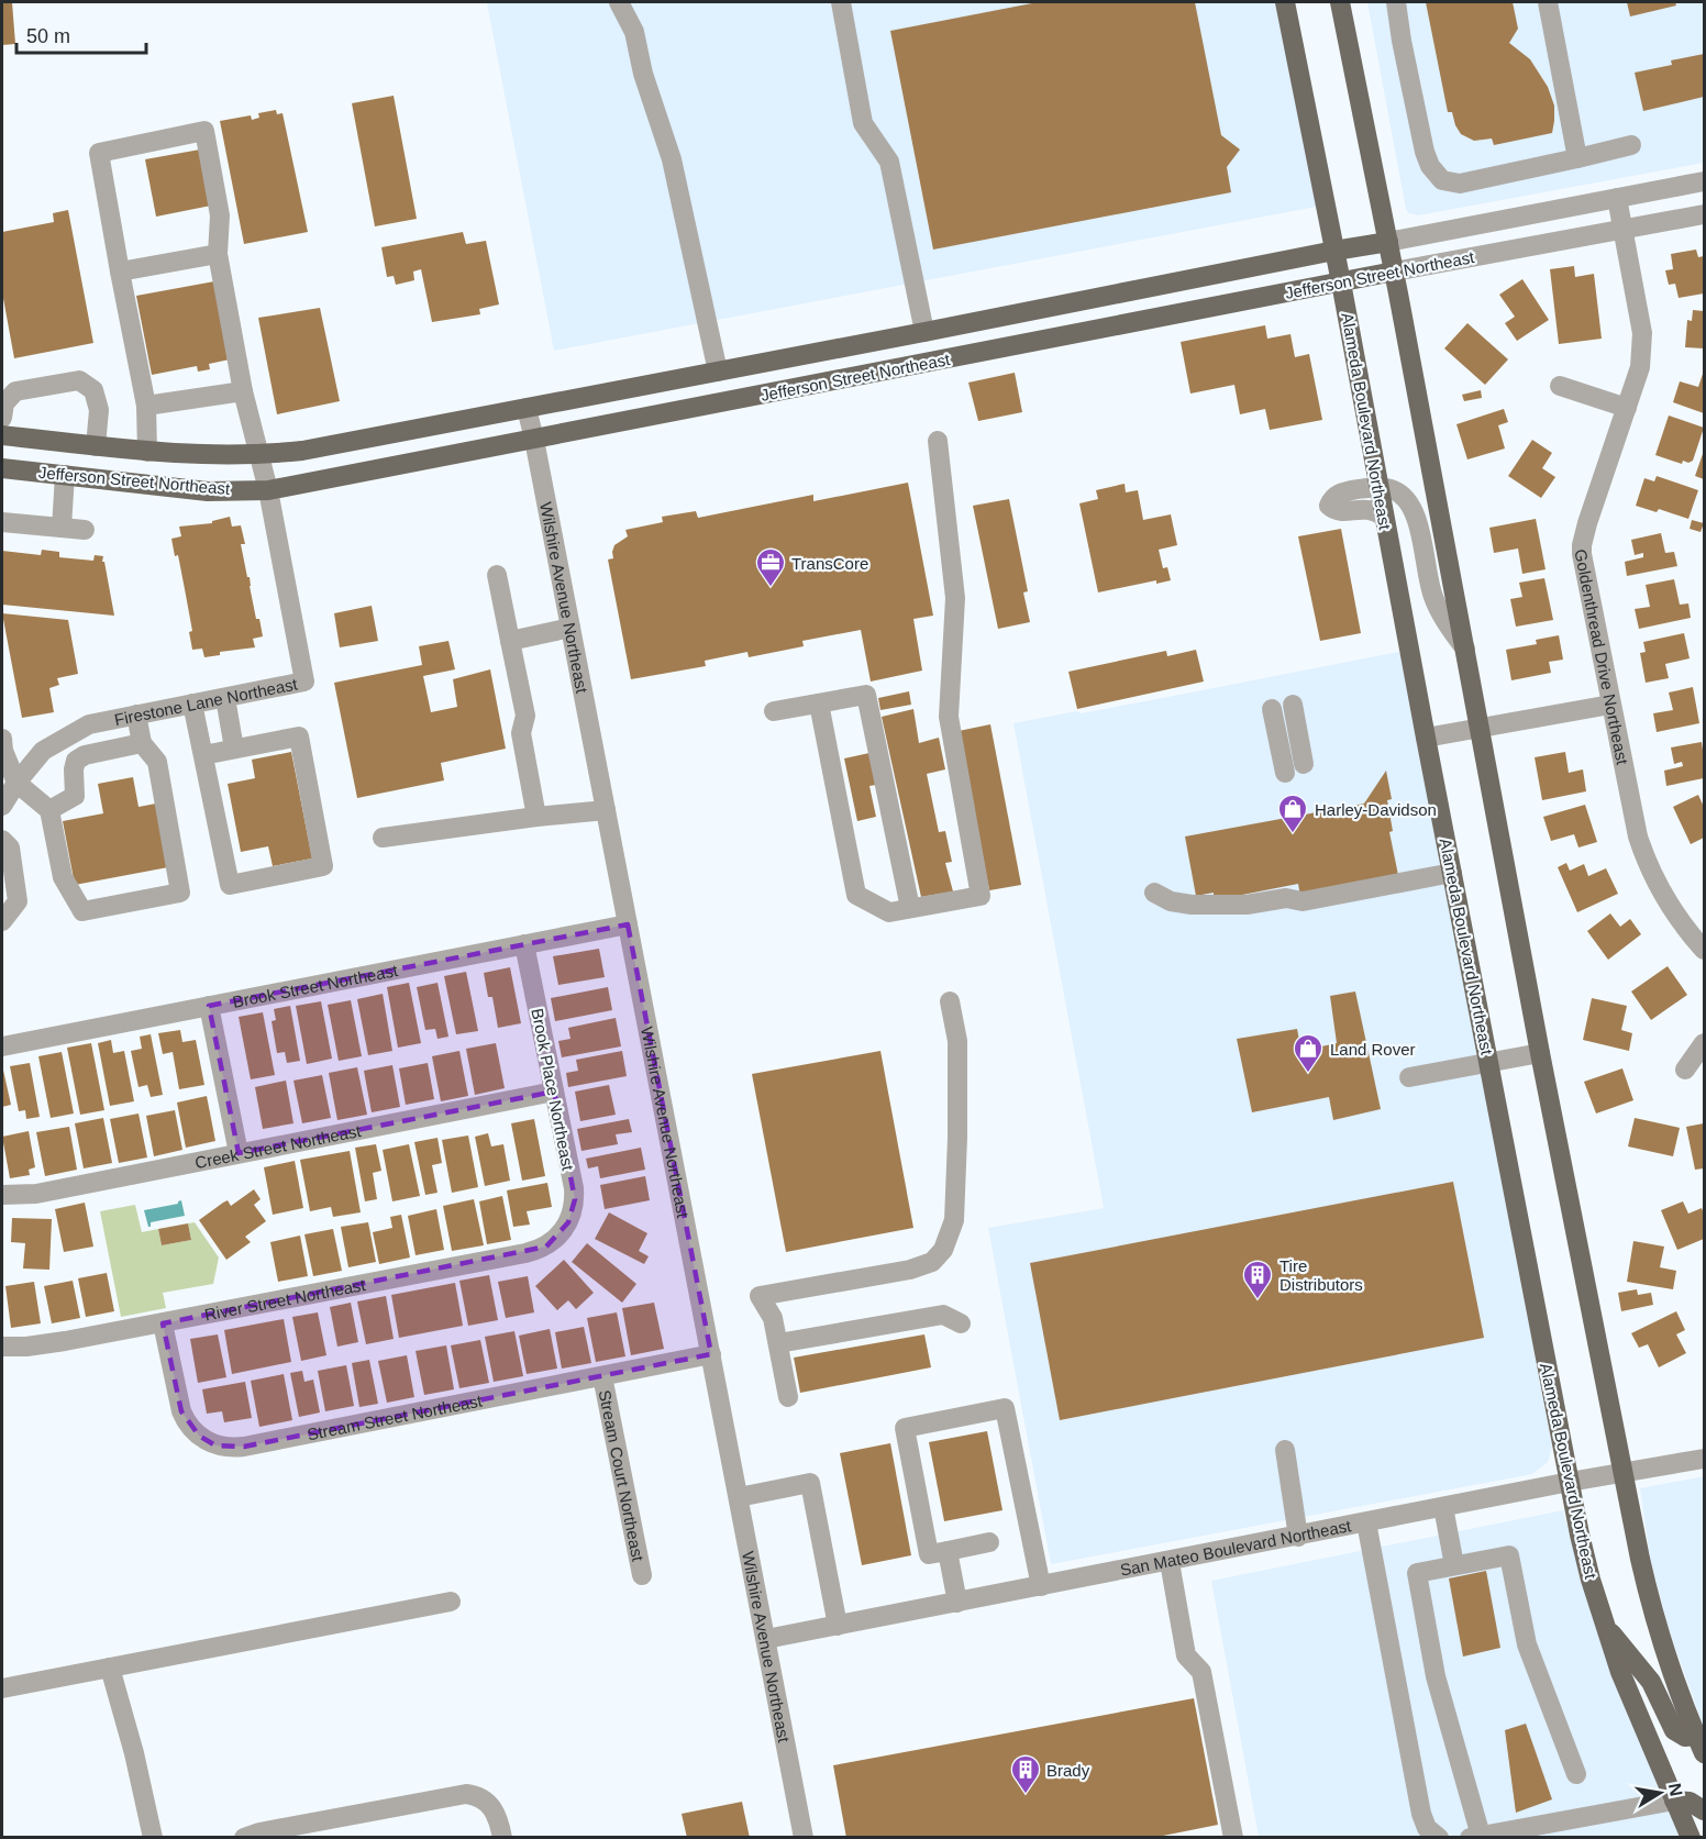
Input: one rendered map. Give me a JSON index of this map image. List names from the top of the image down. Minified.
{"streets":{"main road":["Jefferson Street Northeast","Alameda Boulevard Northeast"],"street":["Wilshire Avenue Northeast","Goldenthread Drive Northeast","Firestone Lane Northeast","Brook Street Northeast","Brook Place Northeast","Creek Street Northeast","River Street Northeast","Stream Street Northeast","Stream Court Northeast","San Mateo Boulevard Northeast"]},"crossings":[["Jefferson Street Northeast","Alameda Boulevard Northeast"],["Jefferson Street Northeast","Wilshire Avenue Northeast"],["Jefferson Street Northeast","Goldenthread Drive Northeast"],["Jefferson Street Northeast","Firestone Lane Northeast"],["Alameda Boulevard Northeast","San Mateo Boulevard Northeast"],["Wilshire Avenue Northeast","Brook Street Northeast"],["Wilshire Avenue Northeast","Stream Street Northeast"],["Wilshire Avenue Northeast","San Mateo Boulevard Northeast"],["Brook Street Northeast","Brook Place Northeast"],["Brook Place Northeast","Creek Street Northeast"],["Brook Place Northeast","River Street Northeast"],["River Street Northeast","Stream Street Northeast"],["Stream Street Northeast","Stream Court Northeast"]],"places":{"office":["TransCore"],"shop":["Harley-Davidson","Land Rover"],"building":["Tire Distributors","Brady"]},"scale_bar":"50 m","north":"right"}
